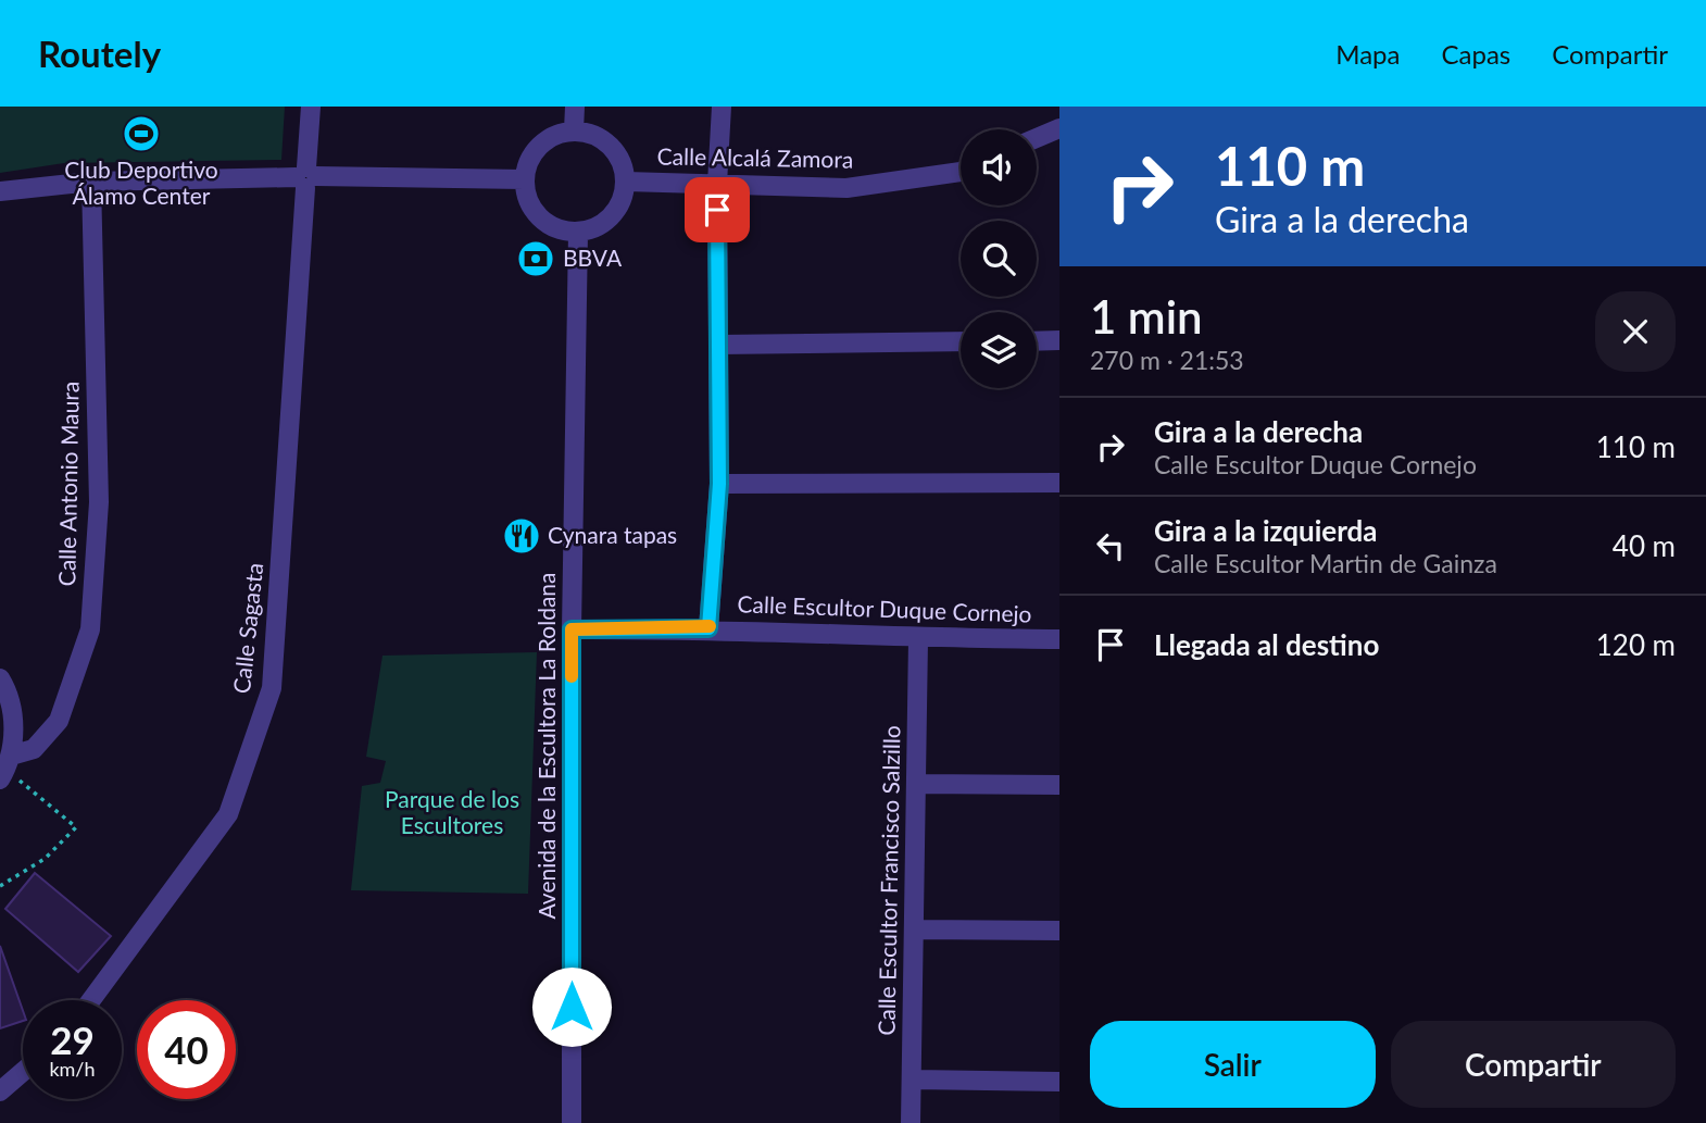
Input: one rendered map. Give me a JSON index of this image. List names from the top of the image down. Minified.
{"streets":{"street":["Calle Alcalá Zamora","Calle Antonio Maura","Calle Escultor Duque Cornejo","Calle Sagasta","Avenida de la Escultora La Roldana","Calle Escultor Francisco Salzillo"]},"crossings":[["Calle Alcalá Zamora","Avenida de la Escultora La Roldana"],["Calle Escultor Duque Cornejo","Avenida de la Escultora La Roldana"],["Calle Escultor Duque Cornejo","Calle Escultor Francisco Salzillo"]],"parks":["Parque de los Escultores"],"places":{"sports":["Club Deportivo Álamo Center"],"bank":["BBVA"],"restaurant":["Cynara tapas"]},"page":{"header":"Routely","nav":["Mapa","Capas","Compartir"],"turn":["110 m","Gira a la derecha"],"heading":["1 min","270 m · 21:53"],"list":[{"name":"Gira a la derecha","note":"Calle Escultor Duque Cornejo","value":"110 m"},{"name":"Gira a la izquierda","note":"Calle Escultor Martin de Gainza","value":"40 m"},{"name":"Llegada al destino","value":"120 m"}],"speed":"29 km/h","limit":"40","buttons":["Salir","Compartir"]}}
